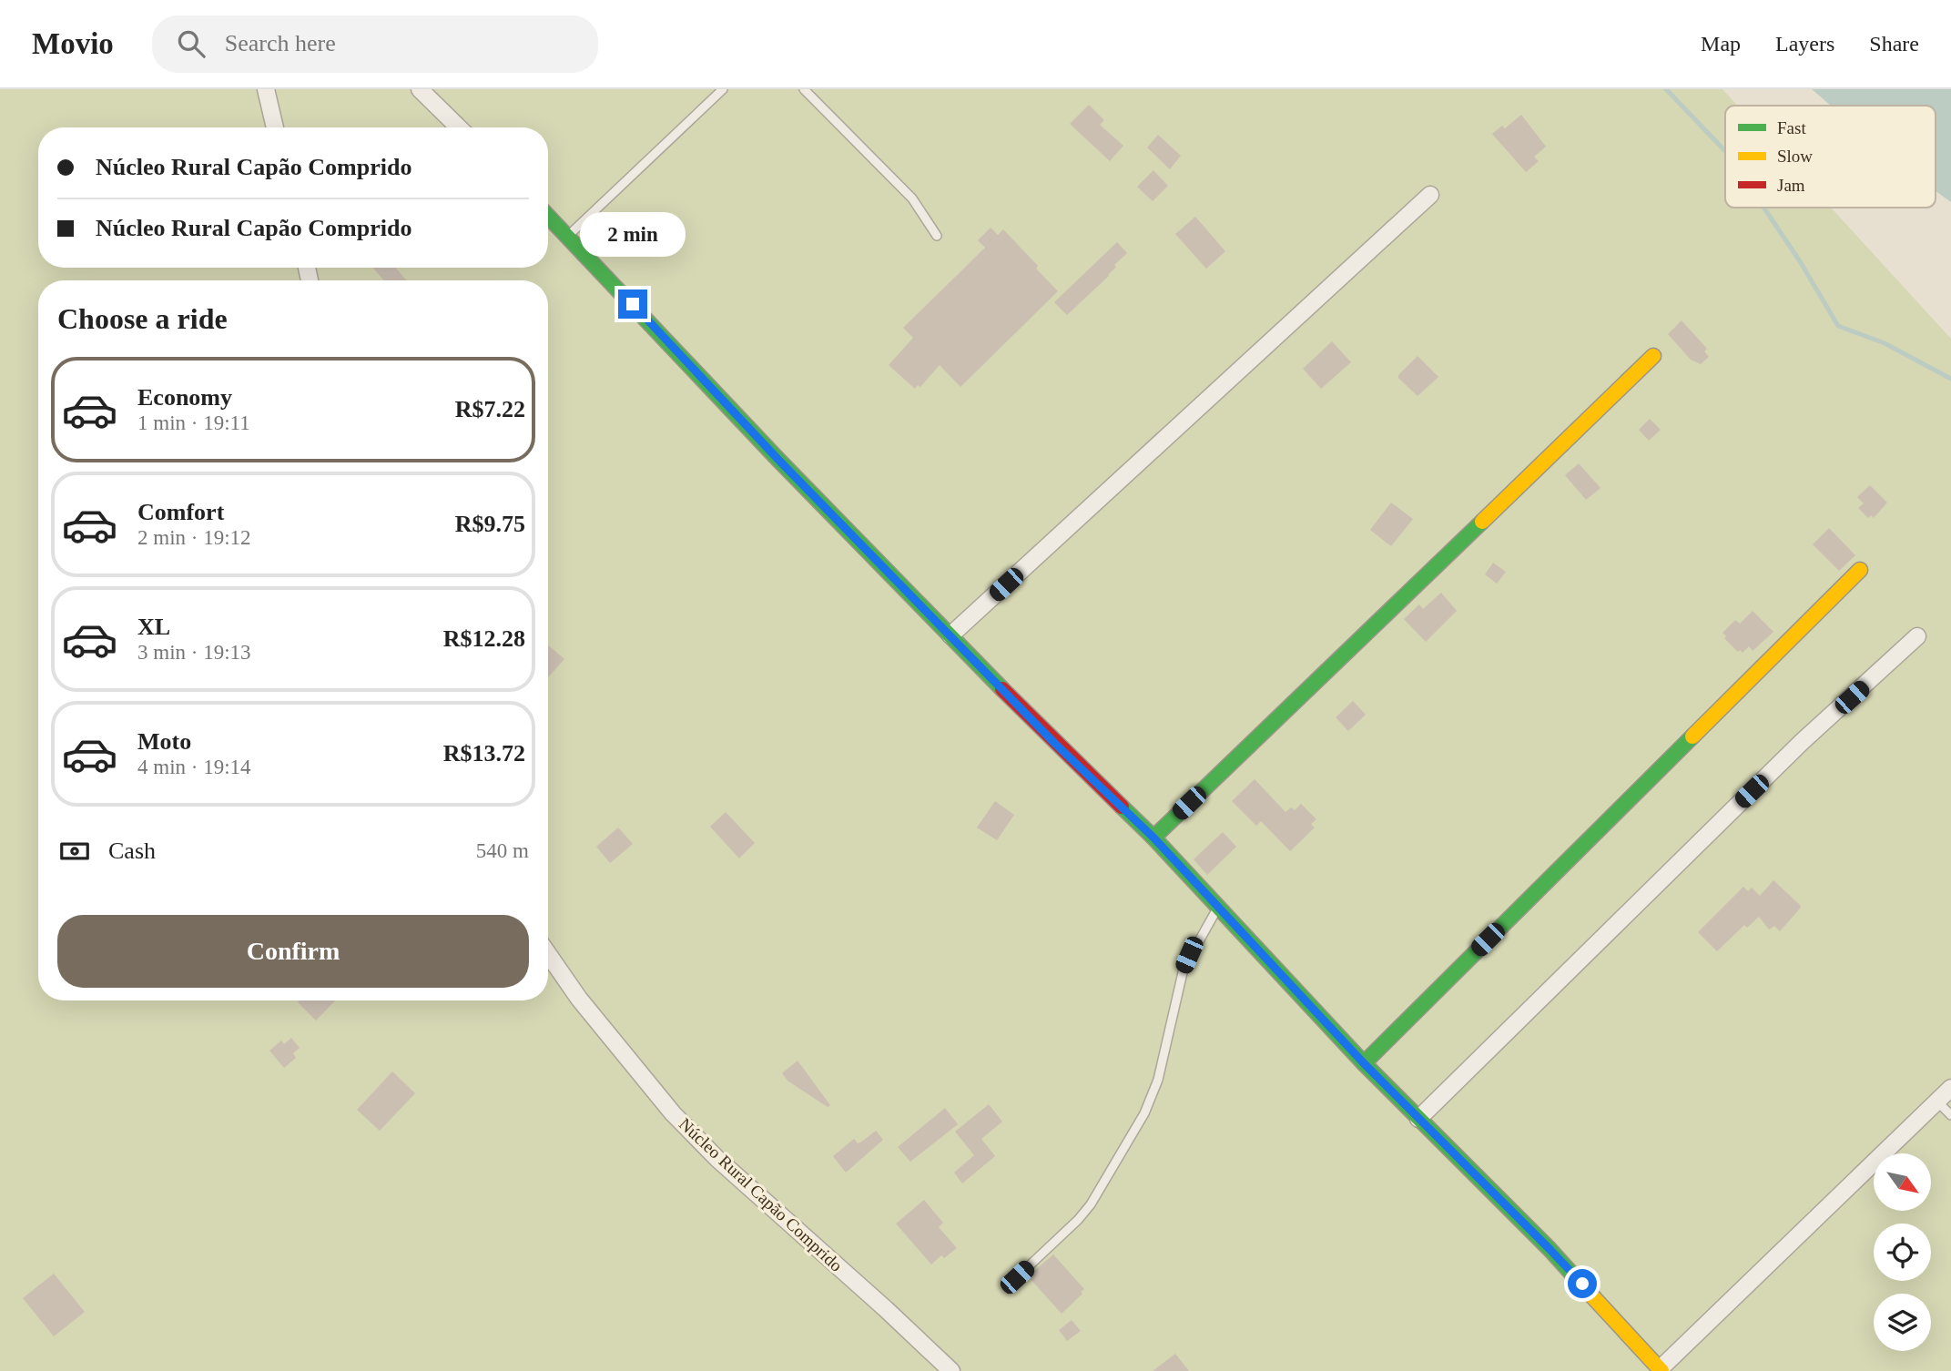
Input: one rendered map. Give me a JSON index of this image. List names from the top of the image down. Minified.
{"streets":{"street":["Núcleo Rural Capão Comprido"]},"legend":["Fast","Slow","Jam"],"north":"bottom right","page":{"header":"Movio","search":"Search here","nav":["Map","Layers","Share"],"banner":["Núcleo Rural Capão Comprido","Núcleo Rural Capão Comprido"],"bubble":"2 min","heading":"Choose a ride","list":[{"name":"Economy","note":"1 min · 19:11","value":"R$7.22"},{"name":"Comfort","note":"2 min · 19:12","value":"R$9.75"},{"name":"XL","note":"3 min · 19:13","value":"R$12.28"},{"name":"Moto","note":"4 min · 19:14","value":"R$13.72"}],"pay":["Cash","540 m"],"buttons":"Confirm"}}
